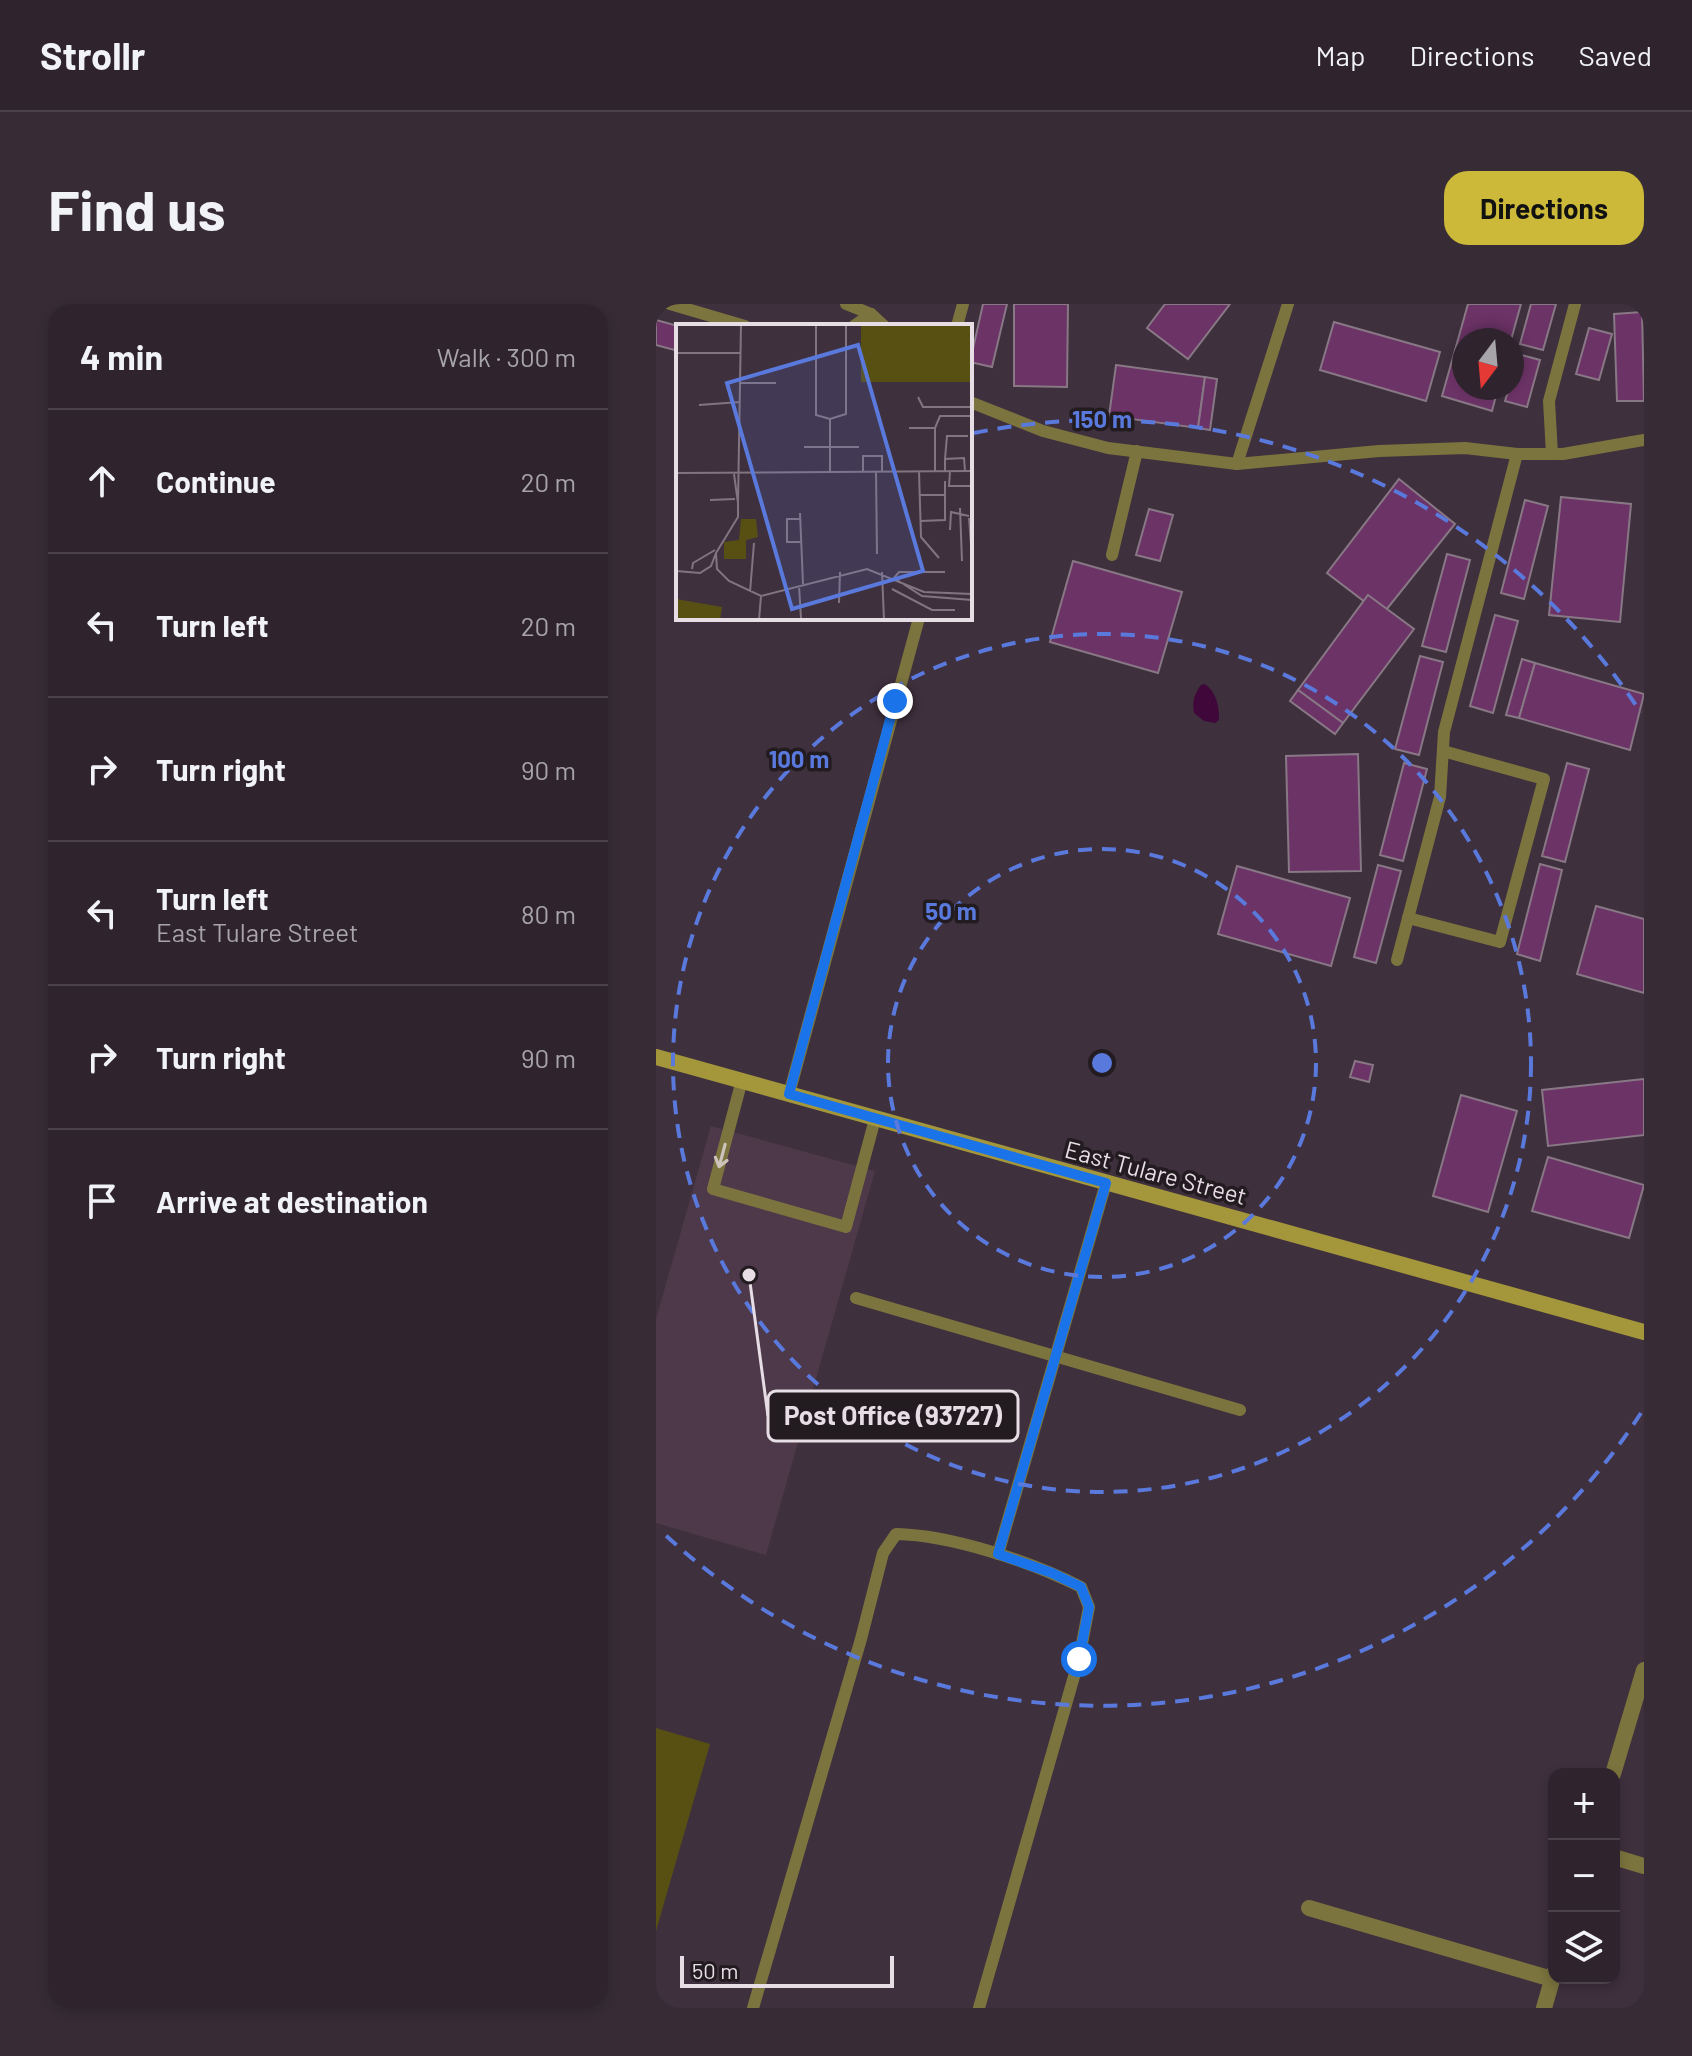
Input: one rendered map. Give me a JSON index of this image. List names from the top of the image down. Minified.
{"streets":{"main road":["East Tulare Street"]},"places":["Post Office (93727)"],"scale_bar":"50 m","north":"bottom","page":{"header":"Strollr","nav":["Map","Directions","Saved"],"buttons":"Directions","title":"Find us","heading":["4 min","Walk · 300 m"],"list":[["Continue","20 m"],["Turn left","20 m"],["Turn right","90 m"],["Turn left","East Tulare Street","80 m"],["Turn right","90 m"],"Arrive at destination"],"map_buttons":["+","−"],"scale":"50 m"},"rings":["150 m","100 m","50 m"]}
